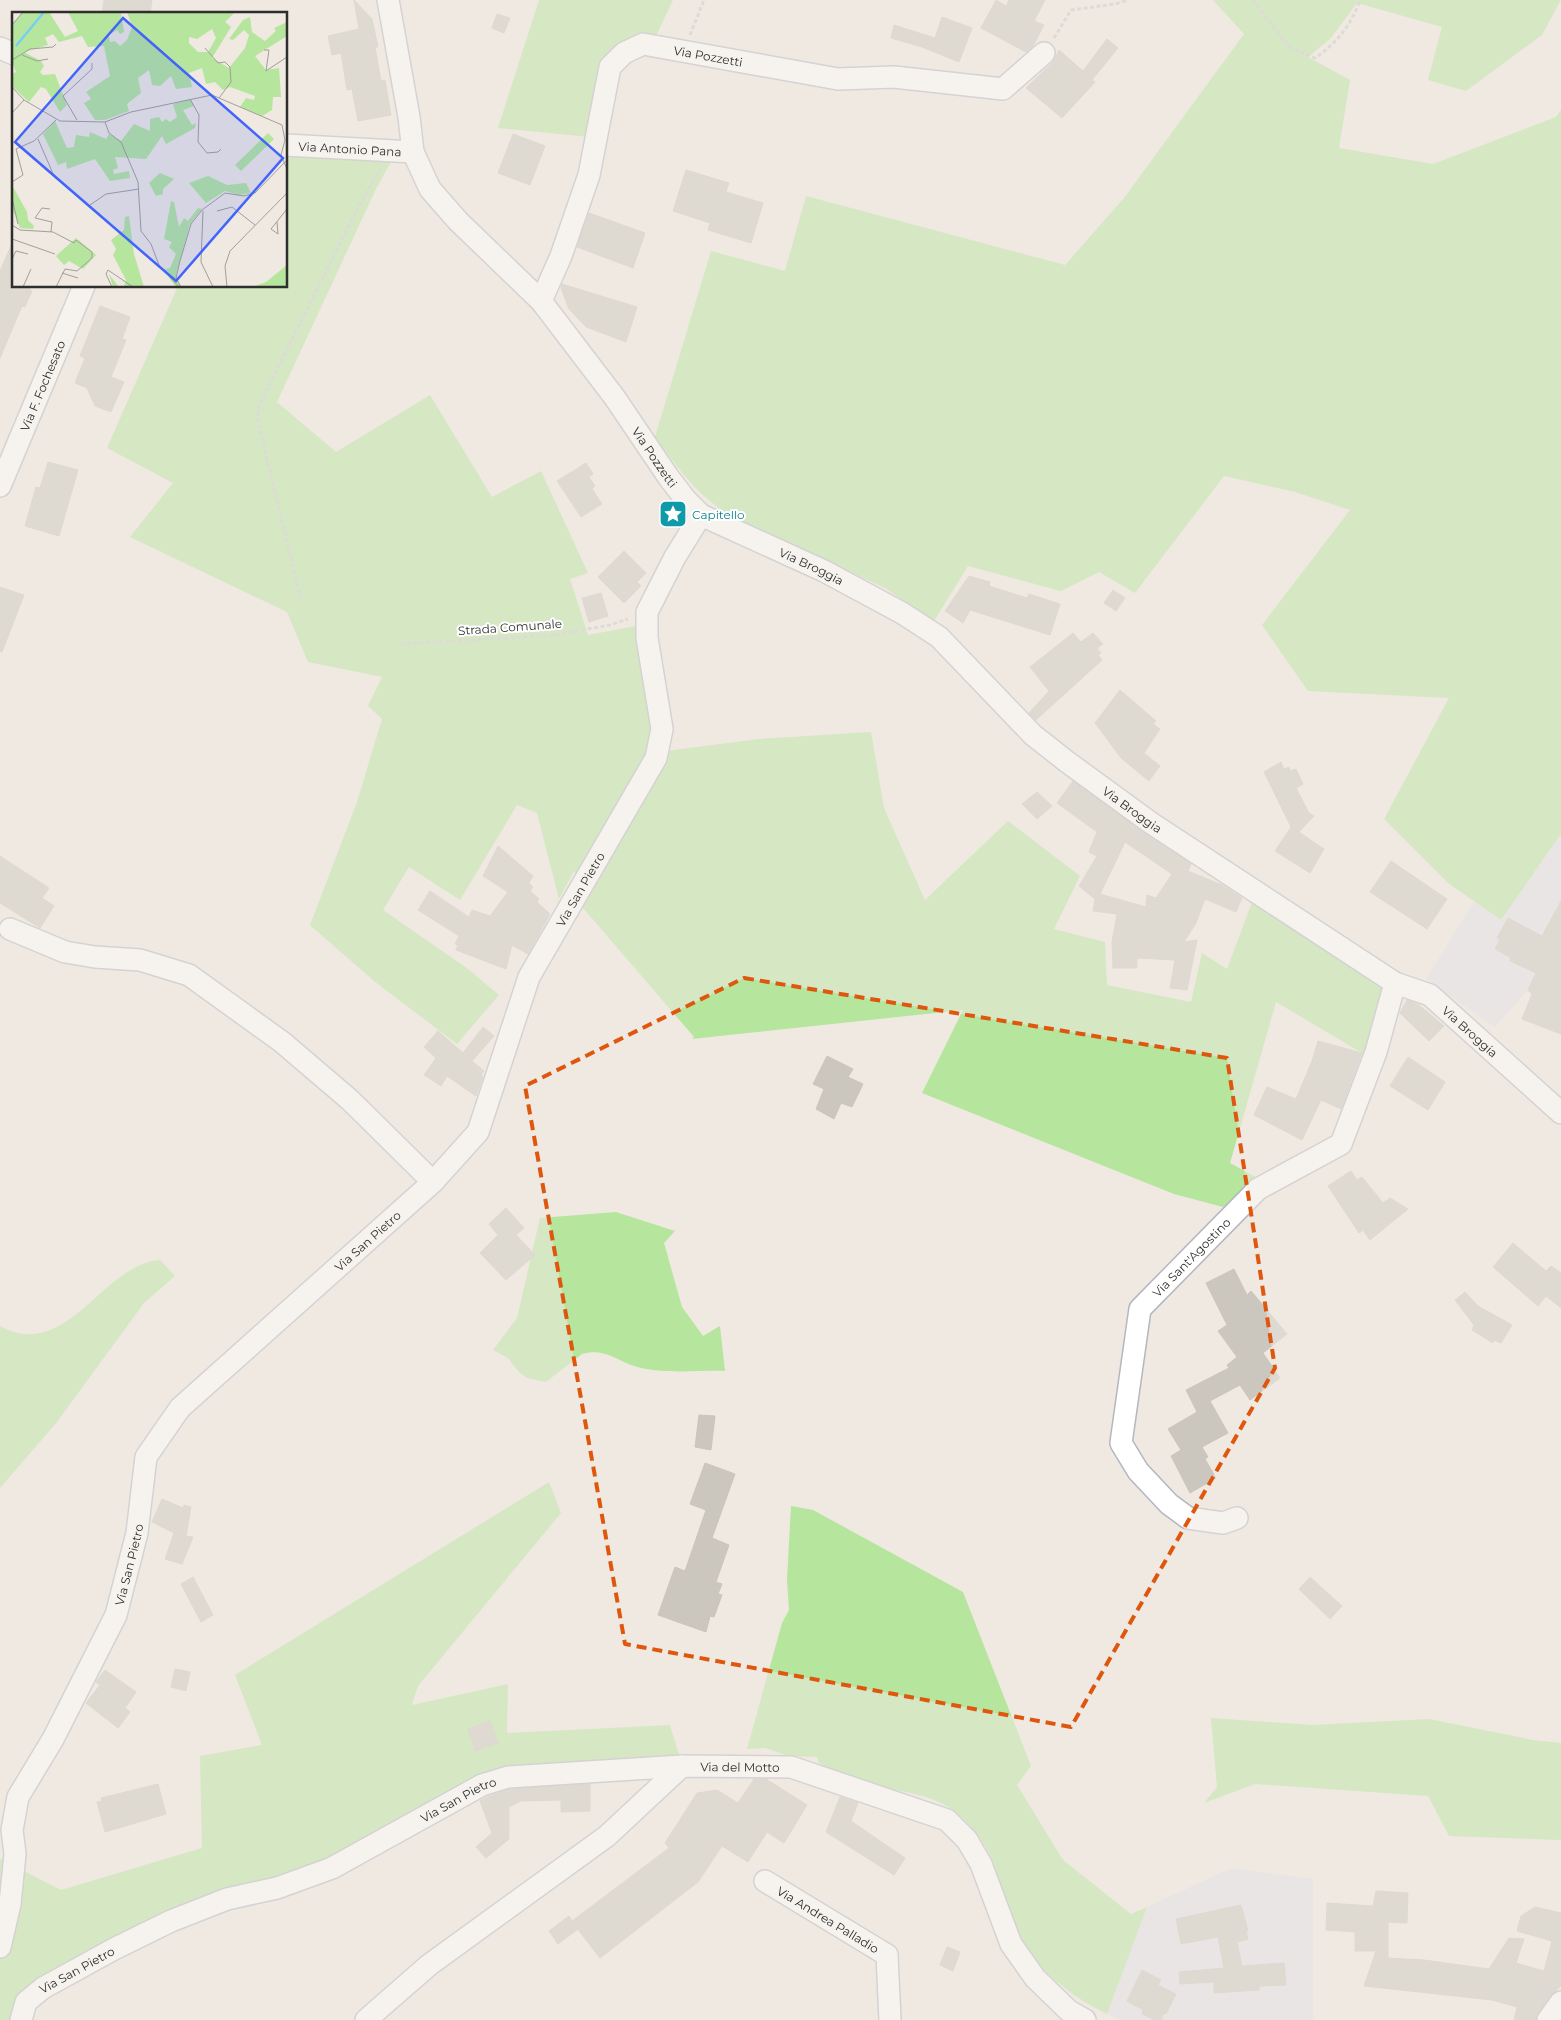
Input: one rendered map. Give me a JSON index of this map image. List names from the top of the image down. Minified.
{"streets":{"street":["Via Pozzetti","Via Antonio Pana","Via F. Fochesato","Via Broggia","Via San Pietro","Via Sant'Agostino","Via del Motto","Via Andrea Palladio"],"path":["Strada Comunale"]},"crossings":[["Via Pozzetti","Via Antonio Pana"],["Via Pozzetti","Via Broggia"],["Via Pozzetti","Via San Pietro"],["Via Broggia","Via San Pietro"],["Via Broggia","Via Sant'Agostino"],["Strada Comunale","Via San Pietro"],["Via San Pietro","Via del Motto"]],"places":{"place":["Capitello"]}}
